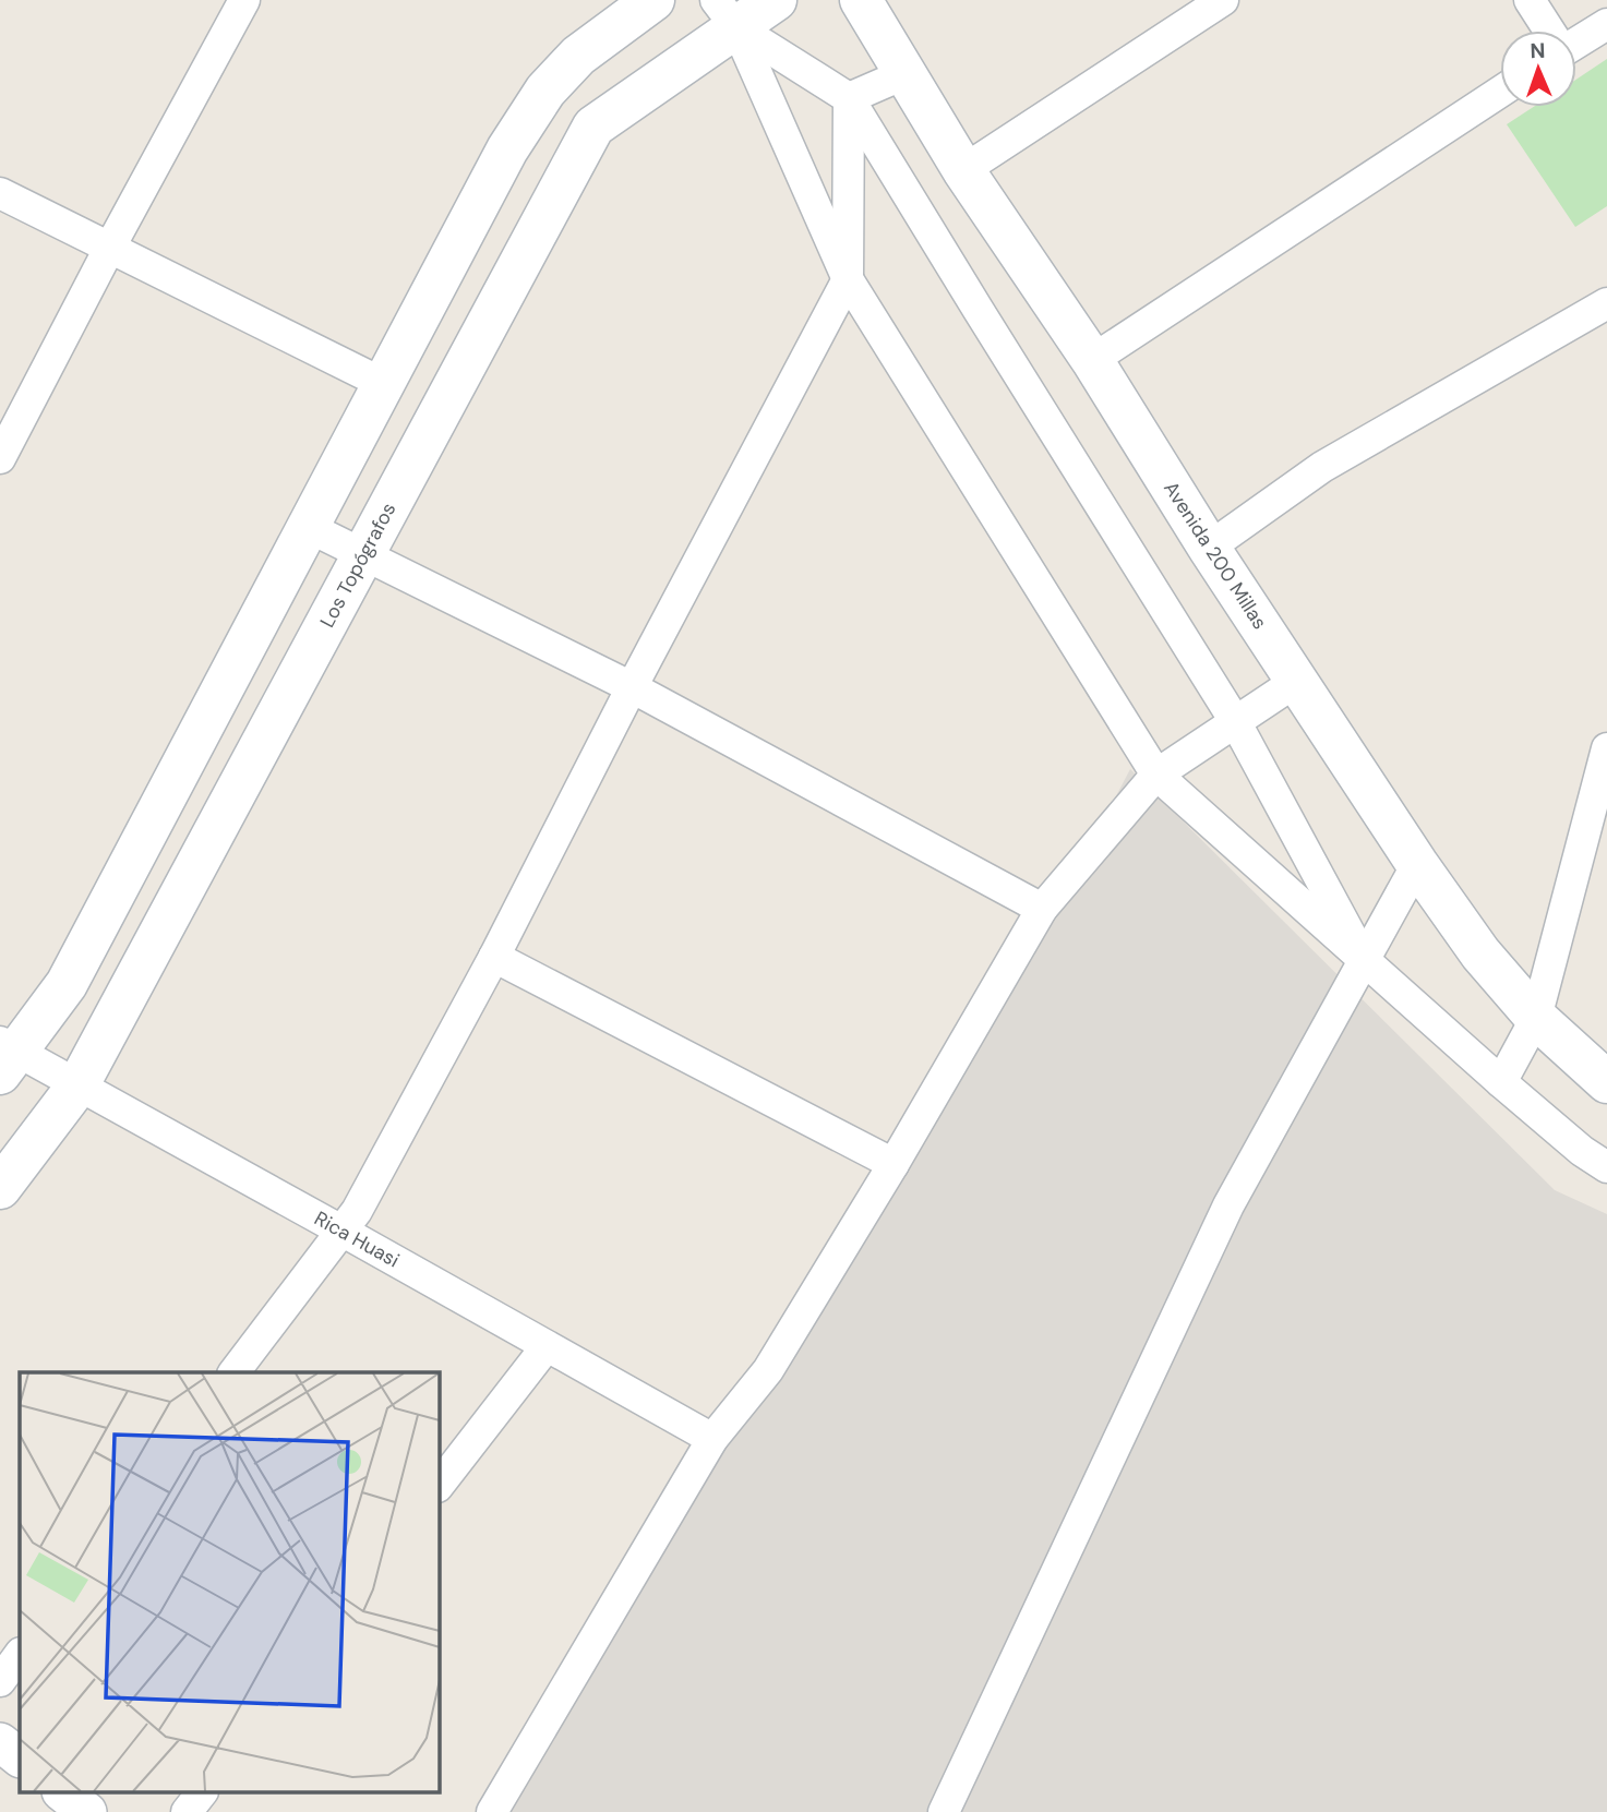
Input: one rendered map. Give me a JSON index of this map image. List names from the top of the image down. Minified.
{"streets":{"main road":["Avenida 200 Millas","Los Topógrafos"],"street":["Rica Huasi"]},"crossings":[["Los Topógrafos","Rica Huasi"]],"north":"top"}
